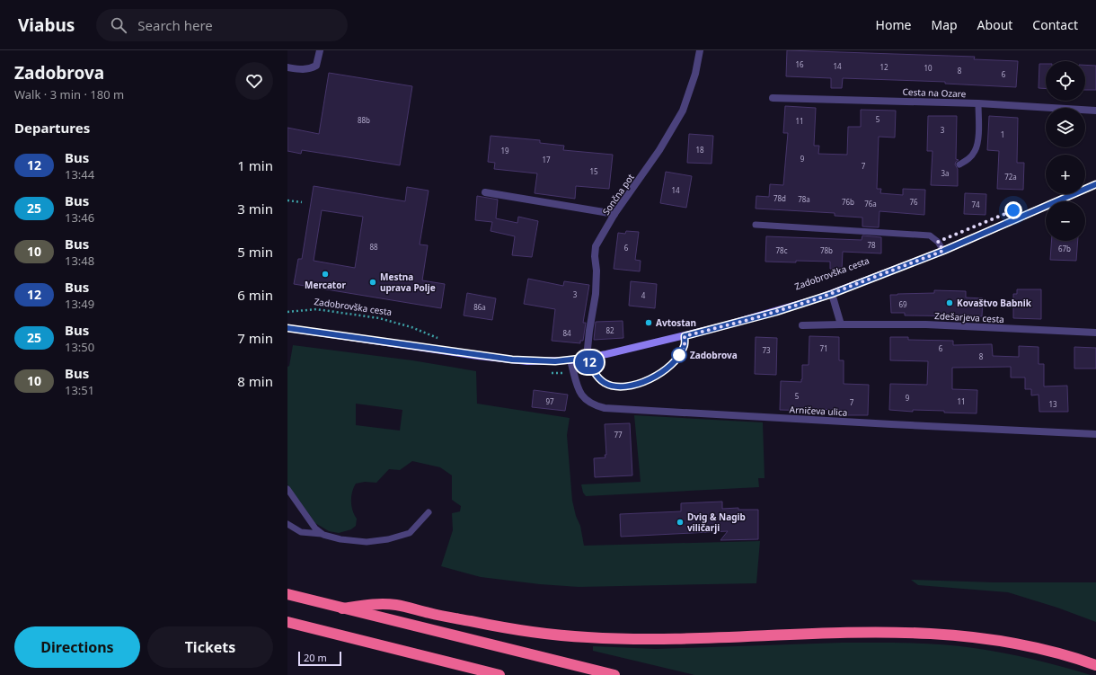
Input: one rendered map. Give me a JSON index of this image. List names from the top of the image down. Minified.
{"streets":{"main road":["Zadobrovška cesta"],"street":["Cesta na Ozare","Sončna pot","Zdešarjeva cesta","Arničeva ulica"]},"crossings":[["Sončna pot","Zadobrovška cesta"],["Zadobrovška cesta","Arničeva ulica"]],"places":["Mercator","Mestna uprava Polje","Kovaštvo Babnik","Avtostan","Zadobrova","Dvig & Nagib viličarji"],"lines":["bus line 12"],"house_numbers":["16","14","12","10","8","6","5","88b","11","3","1","18","19","9","17","7","15","3a","72a","14","78d","78a","76b","76","76a","74","78","88","6","67b","78c","78b","3","4","69","86a","82","84","71","6","73","8","5","9","97","11","7","13","77"],"scale_bar":"20 m","page":{"header":"Viabus","search":"Search here","nav":["Home","Map","About","Contact"],"heading":[["Zadobrova","Walk · 3 min · 180 m"],"Departures"],"on_map":"12","map_buttons":["+","−"],"list":[{"mark":"12","name":"Bus","note":"13:44","value":"1 min"},{"mark":"25","name":"Bus","note":"13:46","value":"3 min"},{"mark":"10","name":"Bus","note":"13:48","value":"5 min"},{"mark":"12","name":"Bus","note":"13:49","value":"6 min"},{"mark":"25","name":"Bus","note":"13:50","value":"7 min"},{"mark":"10","name":"Bus","note":"13:51","value":"8 min"}],"buttons":["Directions","Tickets"],"scale":"20 m"}}
